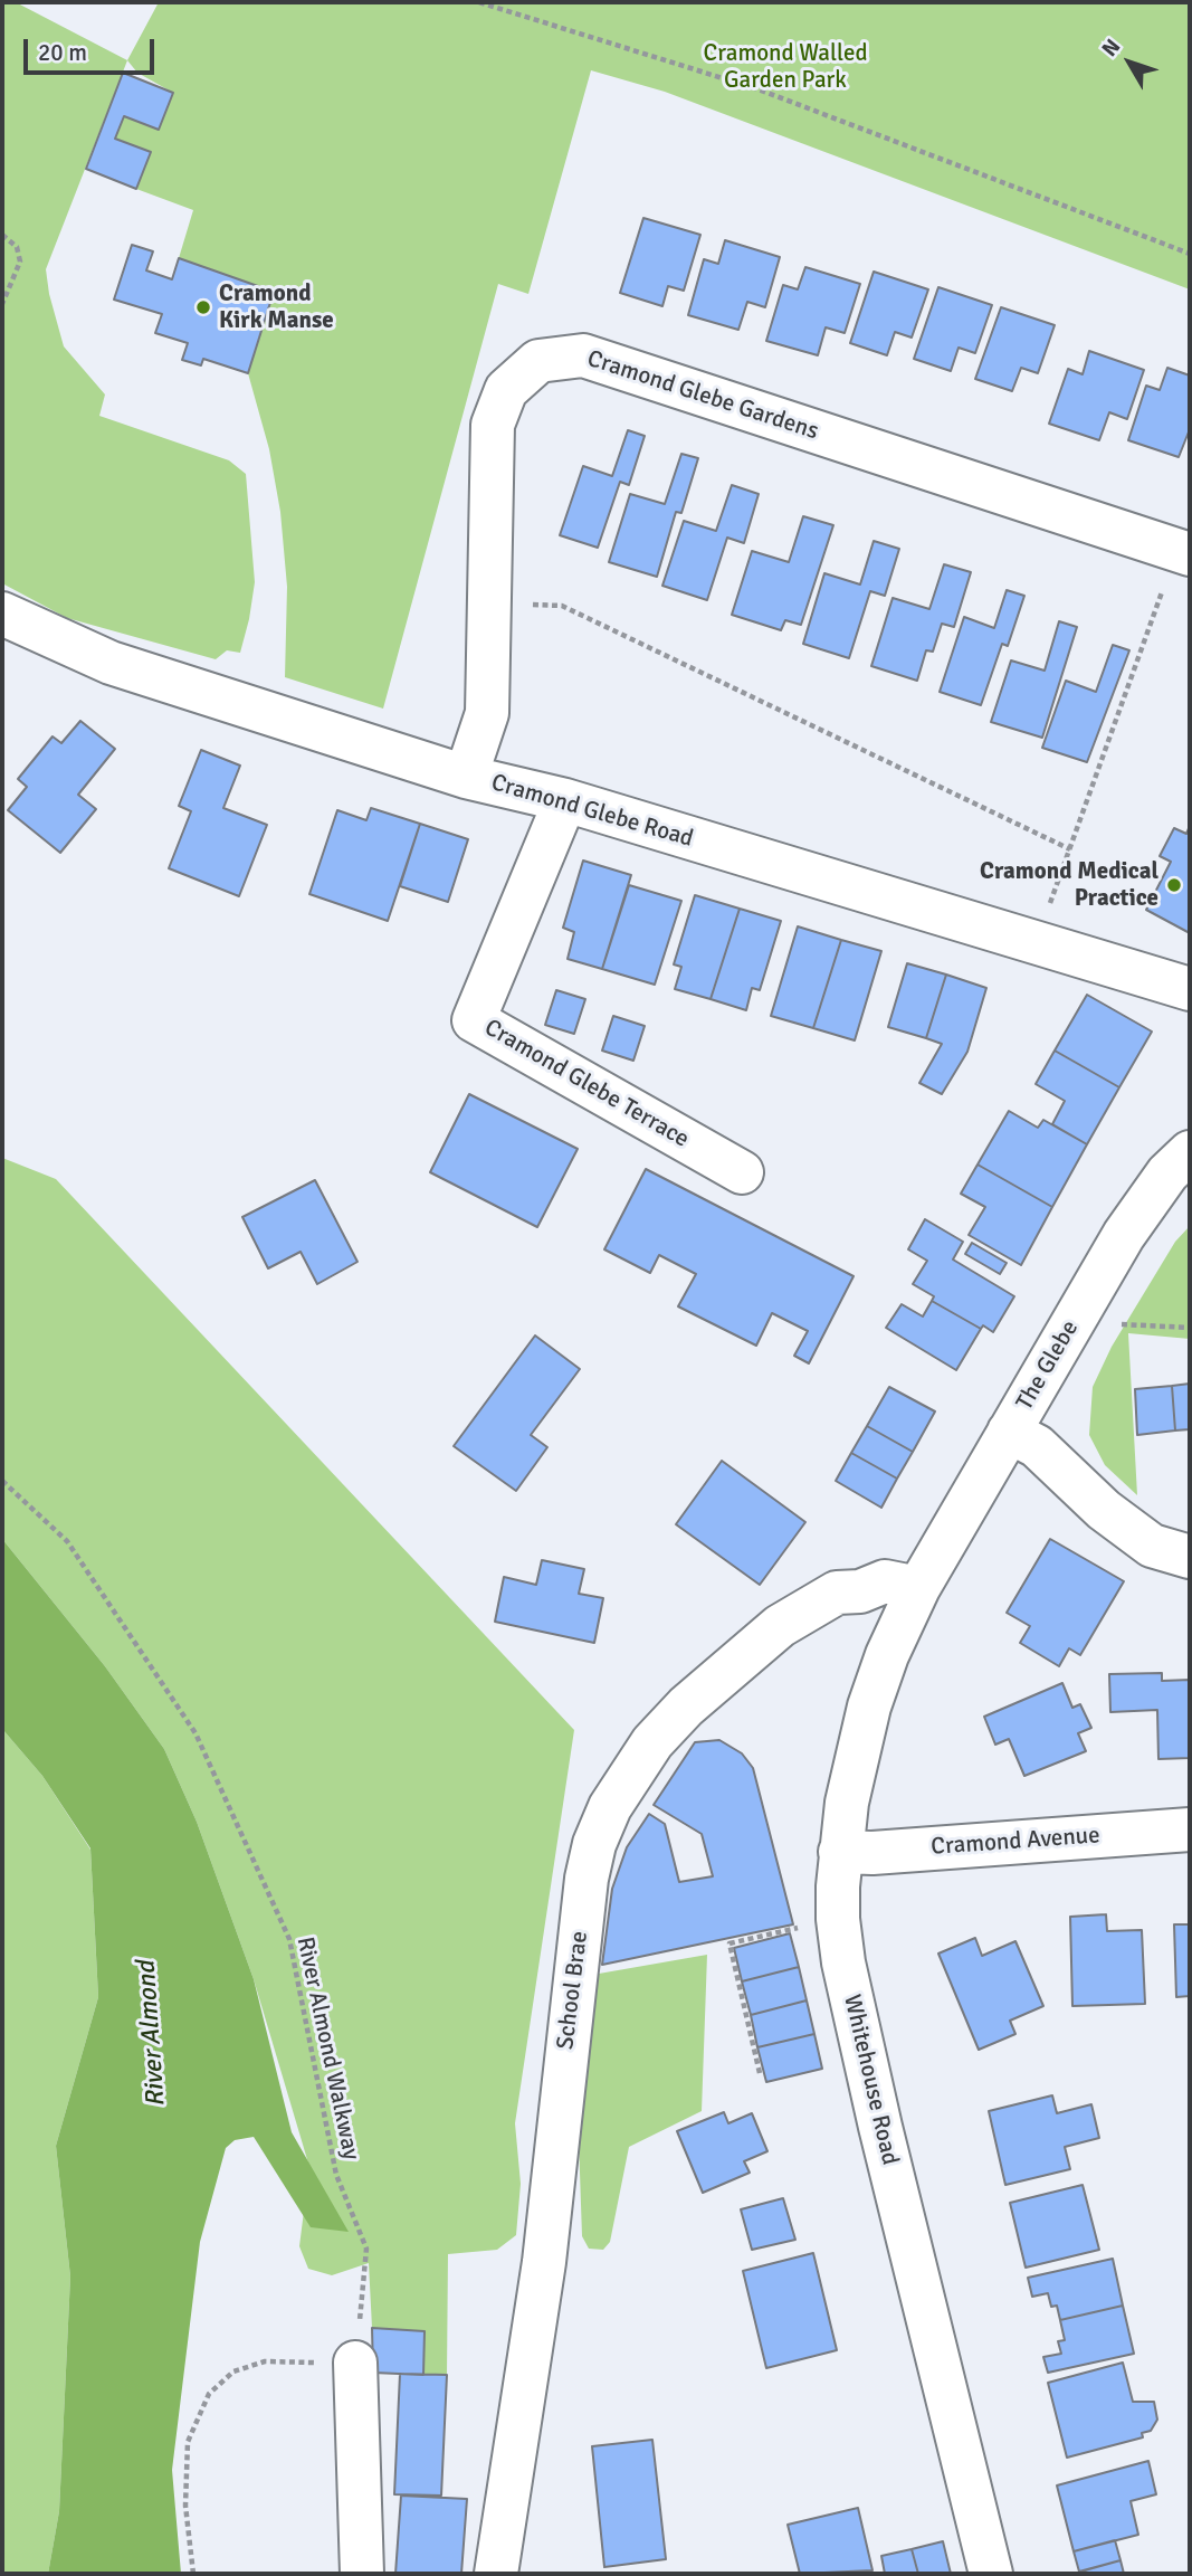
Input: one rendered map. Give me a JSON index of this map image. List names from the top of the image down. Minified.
{"streets":{"street":["Cramond Glebe Gardens","Cramond Glebe Road","Cramond Glebe Terrace","The Glebe","Cramond Avenue","School Brae","Whitehouse Road"],"path":["River Almond Walkway"]},"crossings":[["Cramond Glebe Gardens","Cramond Glebe Road"],["Cramond Glebe Road","Cramond Glebe Terrace"],["The Glebe","School Brae"],["The Glebe","Whitehouse Road"],["Cramond Avenue","Whitehouse Road"],["School Brae","Whitehouse Road"]],"water":["River Almond"],"parks":["Cramond Walled Garden Park"],"places":["Cramond Kirk Manse","Cramond Medical Practice"],"scale_bar":"20 m","north":"top left"}
